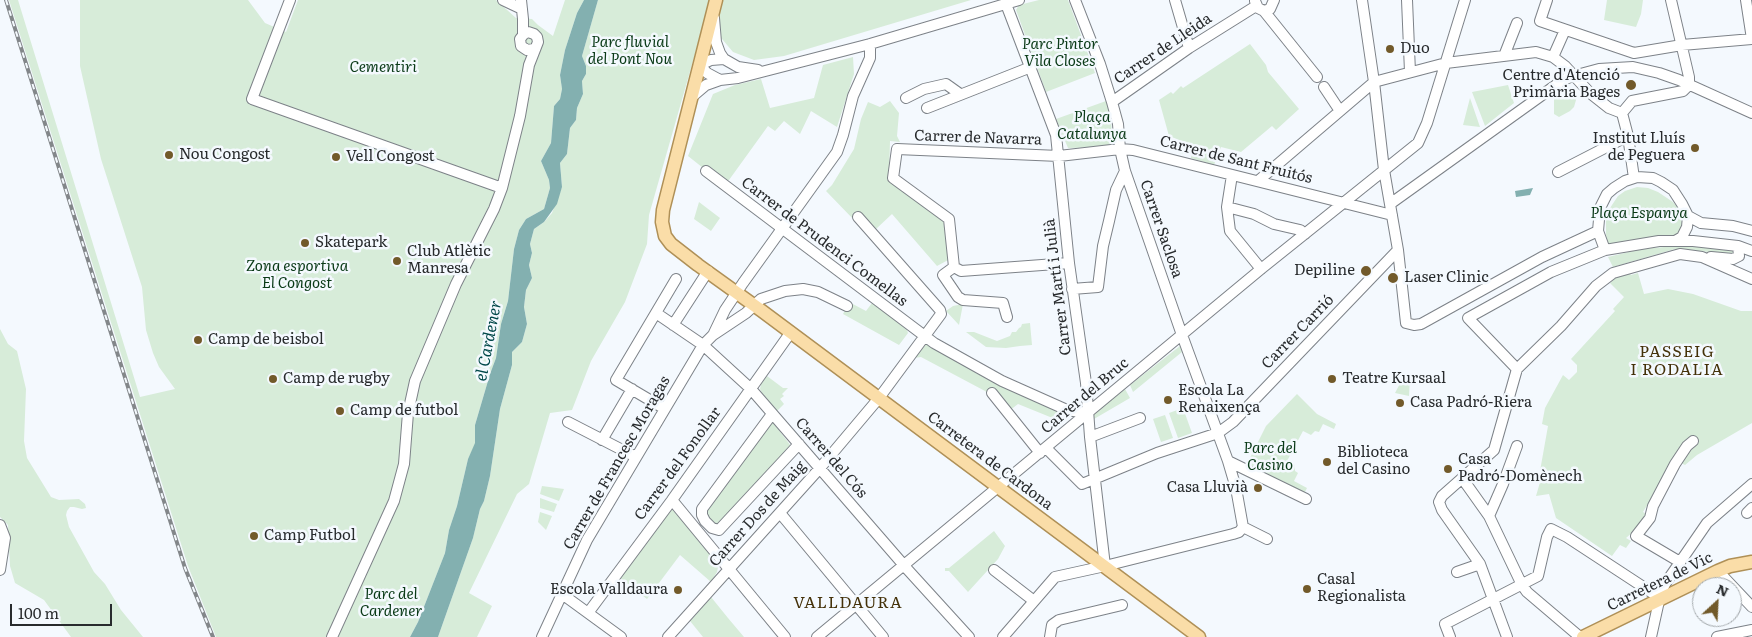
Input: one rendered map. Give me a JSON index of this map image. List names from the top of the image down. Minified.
{"streets":{"main road":["Carretera de Cardona","Carretera de Vic"],"street":["Carrer de Lleida","Carrer de Navarra","Carrer de Sant Fruitós","Carrer Saclosa","Carrer de Prudenci Comellas","Carrer Martí i Julià","Carrer Carrió","Carrer del Bruc","Carrer del Cós","Carrer de Francesc Moragas","Carrer del Fonollar","Carrer Dos de Maig"]},"crossings":[["Carrer de Lleida","Carrer Saclosa"],["Carrer de Navarra","Carrer Martí i Julià"],["Carrer de Sant Fruitós","Carrer Saclosa"],["Carrer de Sant Fruitós","Carrer del Bruc"],["Carrer Saclosa","Carrer del Bruc"],["Carrer de Prudenci Comellas","Carrer Martí i Julià"],["Carrer de Prudenci Comellas","Carrer del Bruc"],["Carrer de Prudenci Comellas","Carrer de Francesc Moragas"],["Carrer de Prudenci Comellas","Carrer Dos de Maig"],["Carrer Martí i Julià","Carrer del Bruc"],["Carrer Martí i Julià","Carretera de Cardona"],["Carrer del Bruc","Carrer del Cós"],["Carrer del Bruc","Carretera de Cardona"],["Carrer del Cós","Carrer de Francesc Moragas"],["Carrer del Cós","Carrer del Fonollar"],["Carrer del Cós","Carrer Dos de Maig"],["Carretera de Cardona","Carrer de Francesc Moragas"],["Carretera de Cardona","Carrer del Fonollar"],["Carretera de Cardona","Carrer Dos de Maig"]],"districts":["PASSEIG I RODALIA","VALLDAURA"],"water":["el Cardener"],"parks":["Parc fluvial del Pont Nou","Parc Pintor Vila Closes","Cementiri","Plaça Catalunya","Plaça Espanya","Zona esportiva El Congost","Parc del Casino","Parc del Cardener"],"places":["Duo","Centre d'Atenció Primària Bages","Institut Lluís de Peguera","Nou Congost","Vell Congost","Skatepark","Club Atlètic Manresa","Depiline","Laser Clinic","Camp de beisbol","Camp de rugby","Teatre Kursaal","Escola La Renaixença","Casa Padró-Riera","Camp de futbol","Biblioteca del Casino","Casa Padró-Domènech","Casa Lluvià","Camp Futbol","Casal Regionalista","Escola Valldaura"],"scale_bar":"100 m","north":"top right"}
